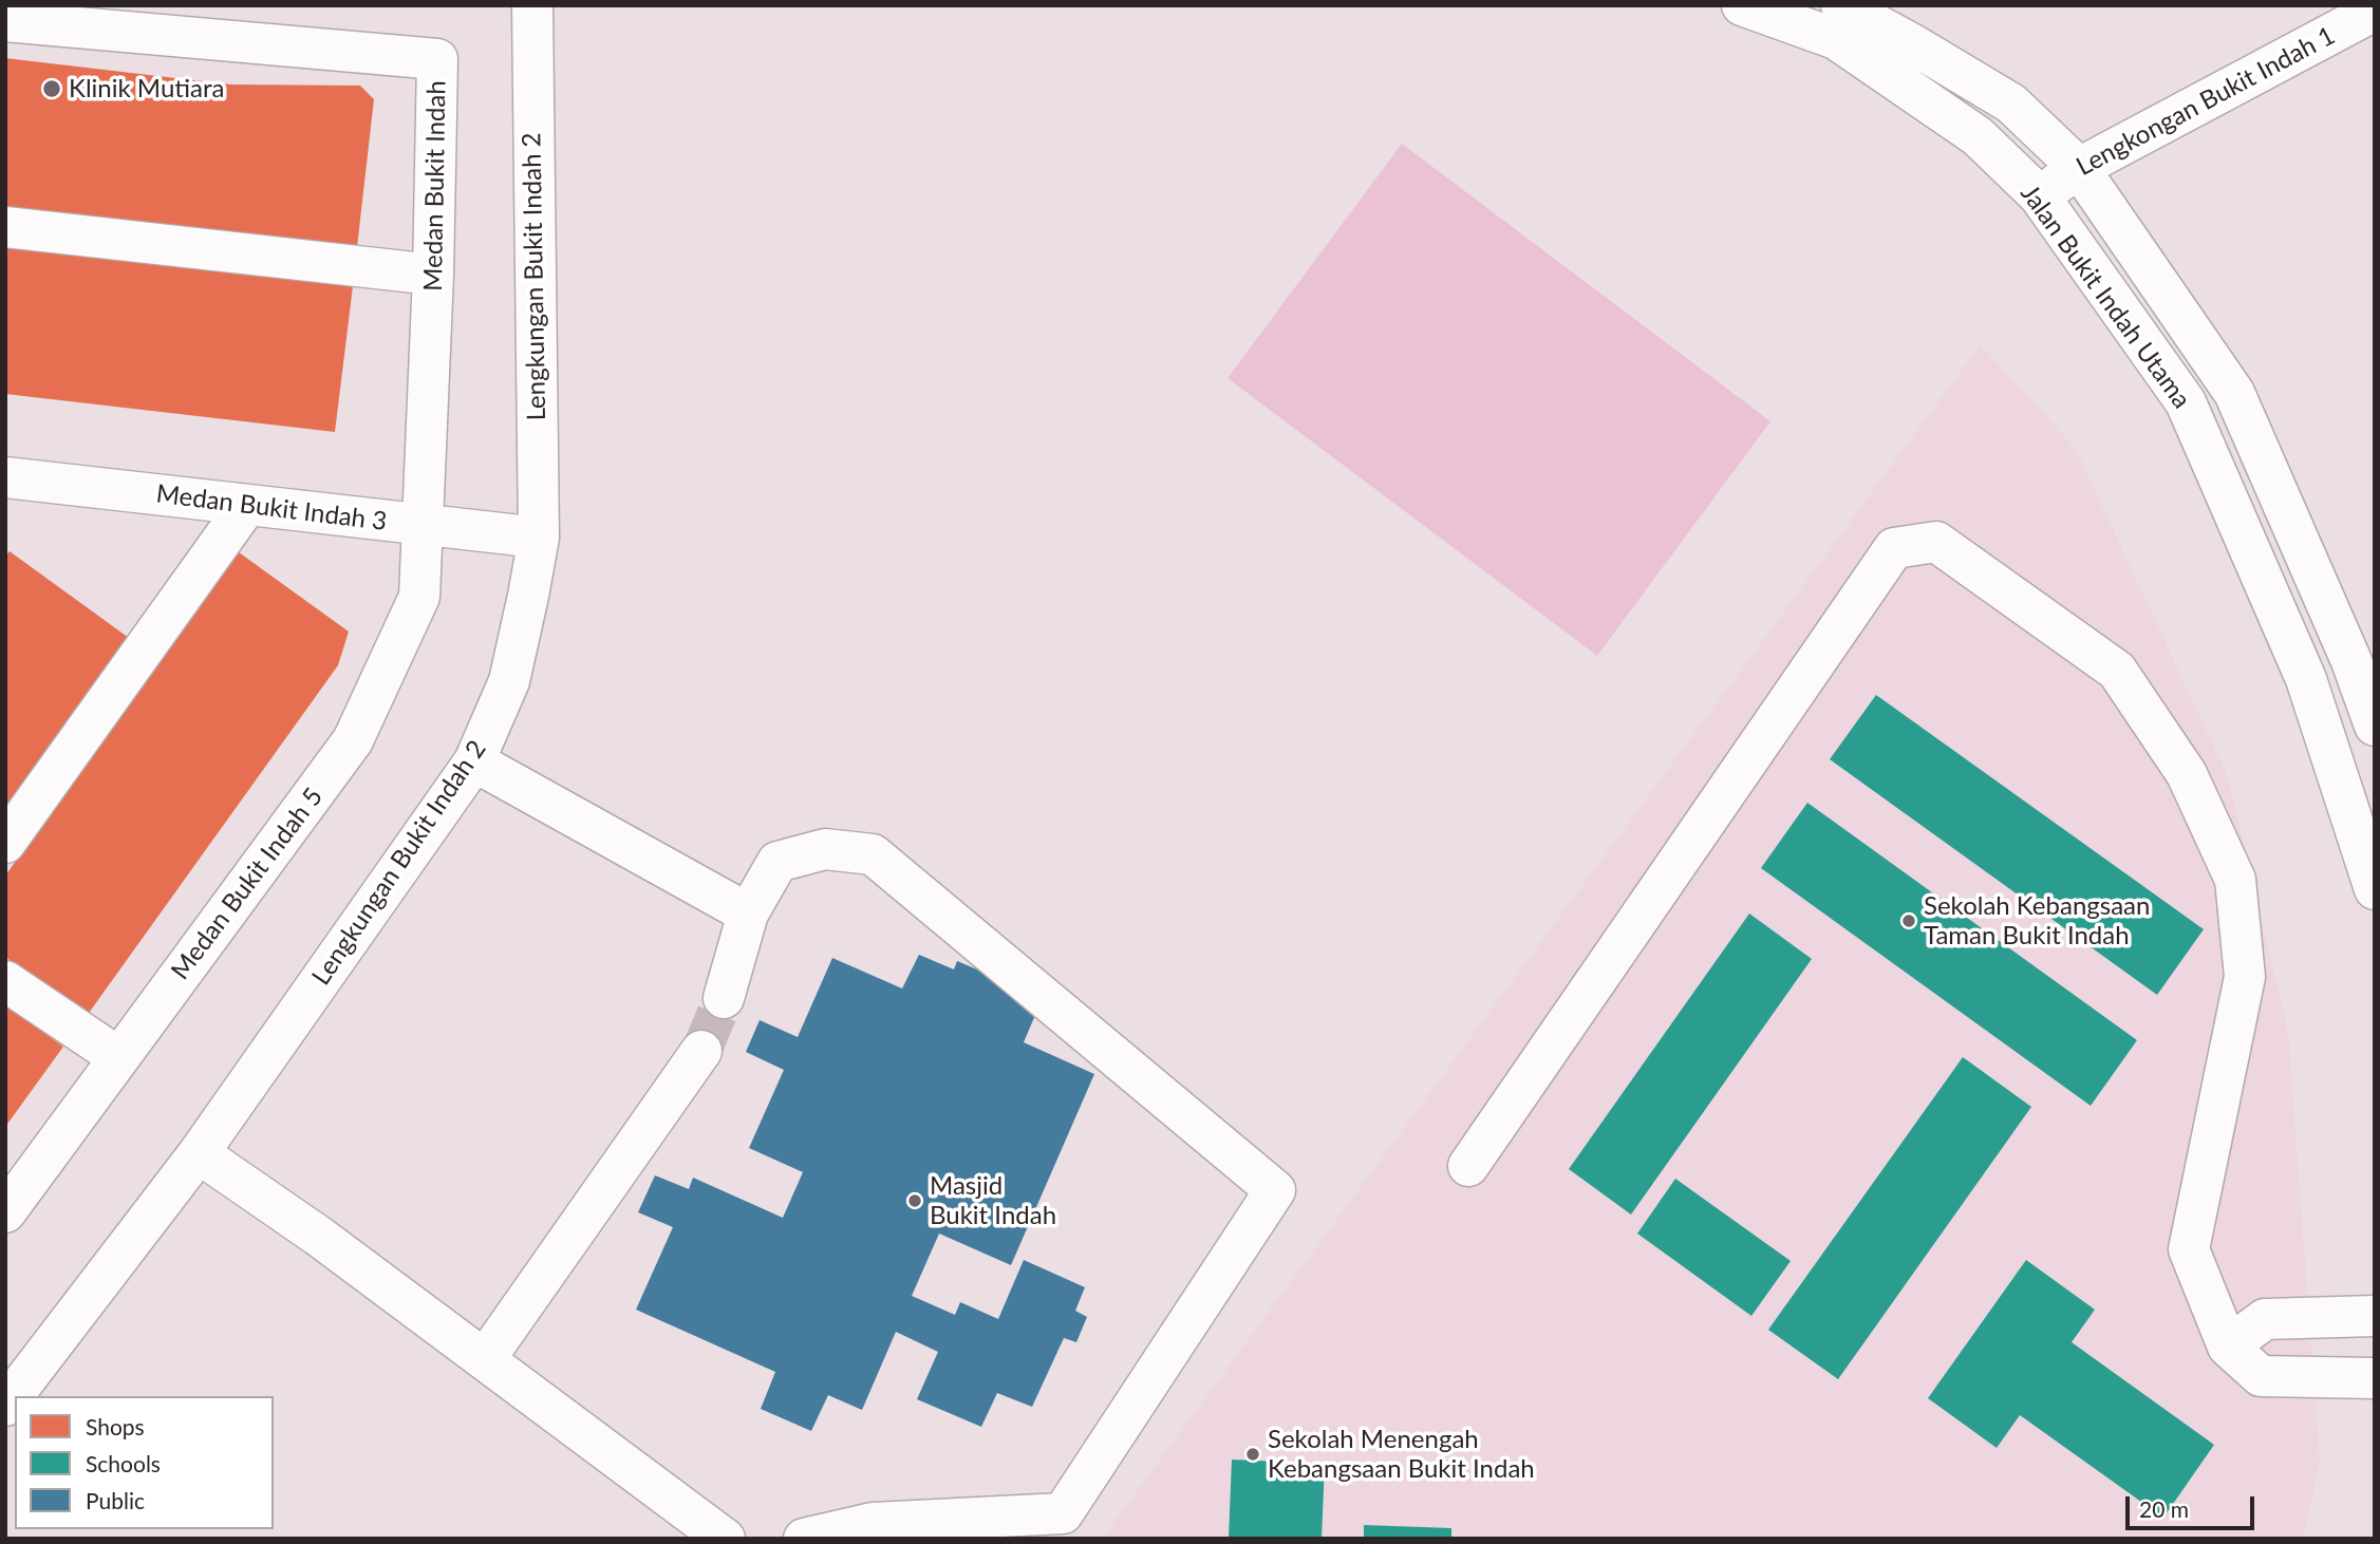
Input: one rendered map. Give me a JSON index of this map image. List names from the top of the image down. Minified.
{"streets":{"street":["Lengkongan Bukit Indah 1","Medan Bukit Indah","Lengkungan Bukit Indah 2","Jalan Bukit Indah Utama","Medan Bukit Indah 3","Medan Bukit Indah 5"]},"crossings":[["Lengkongan Bukit Indah 1","Jalan Bukit Indah Utama"],["Medan Bukit Indah","Medan Bukit Indah 3"],["Medan Bukit Indah","Medan Bukit Indah 5"],["Lengkungan Bukit Indah 2","Medan Bukit Indah 3"],["Medan Bukit Indah 3","Medan Bukit Indah 5"]],"places":["Klinik Mutiara","Sekolah Kebangsaan Taman Bukit Indah","Masjid Bukit Indah","Sekolah Menengah Kebangsaan Bukit Indah"],"legend":["Shops","Schools","Public"],"scale_bar":"20 m"}
